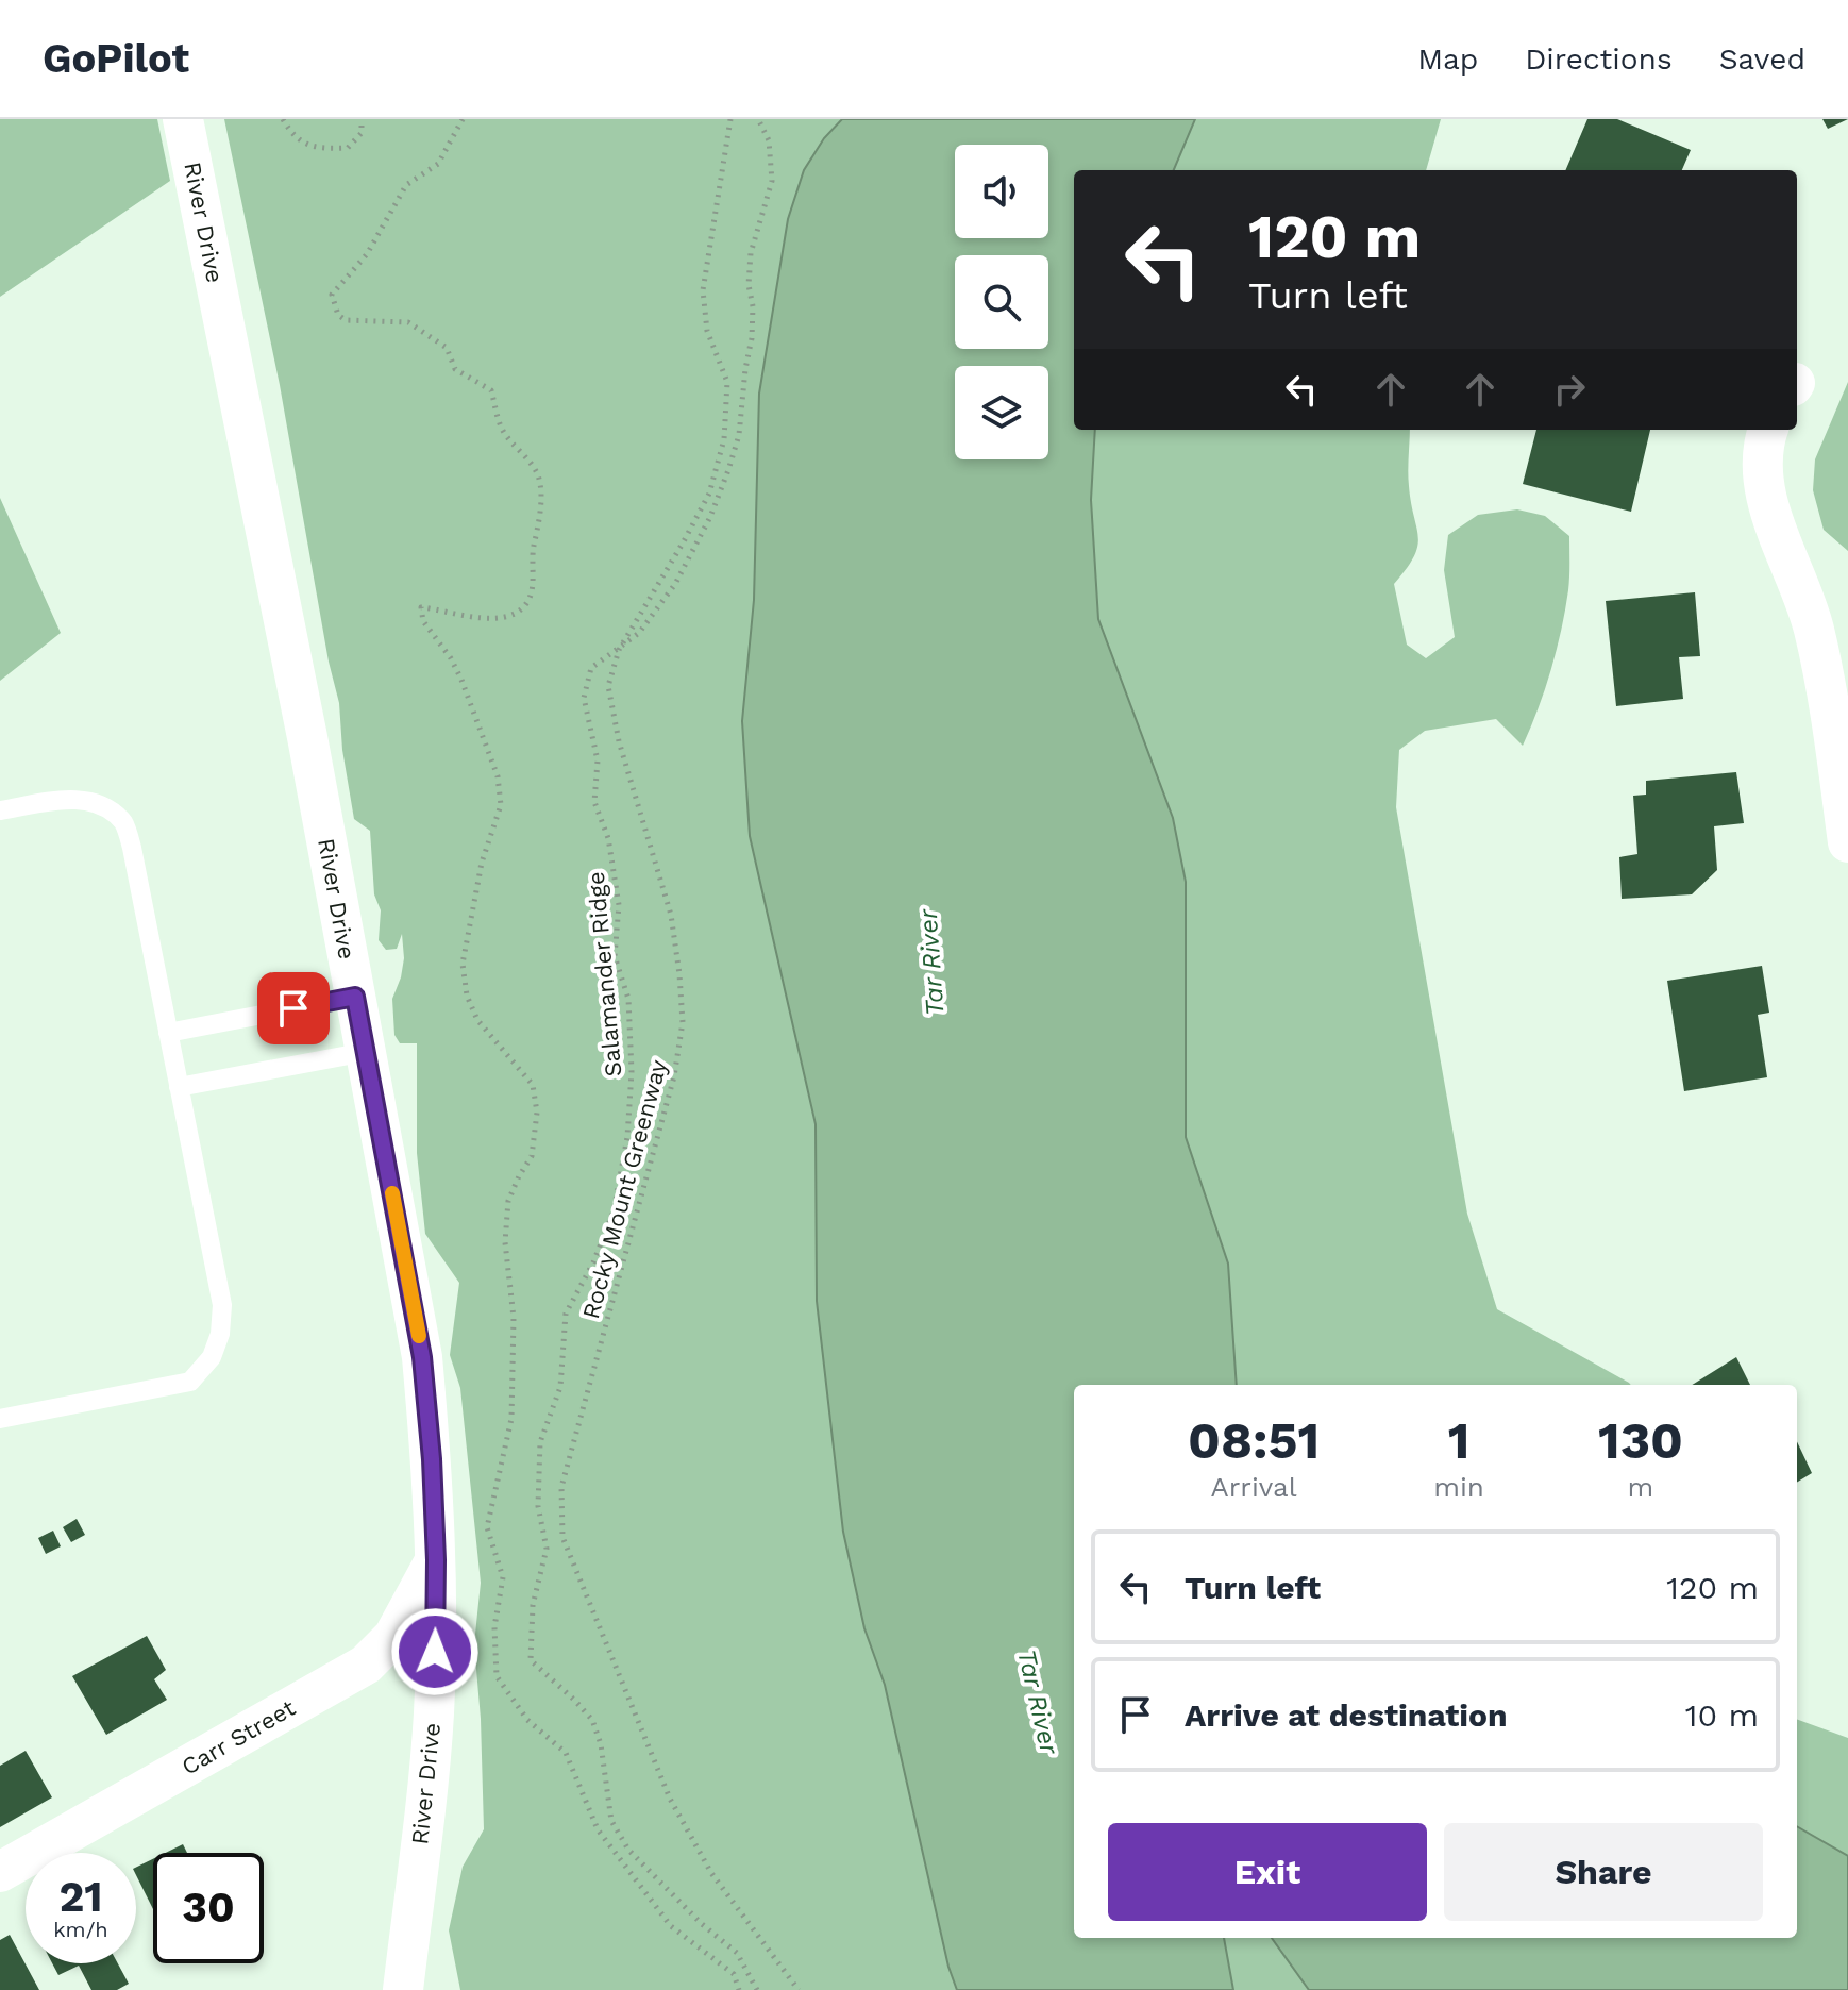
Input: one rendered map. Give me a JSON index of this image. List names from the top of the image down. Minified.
{"streets":{"street":["River Drive","Carr Street"],"path":["Salamander Ridge","Rocky Mount Greenway"]},"crossings":[["River Drive","Carr Street"],["Salamander Ridge","Rocky Mount Greenway"]],"water":["Tar River"],"page":{"header":"GoPilot","nav":["Map","Directions","Saved"],"turn":["120 m","Turn left"],"eta":["08:51","Arrival","1","min","130","m"],"list":[{"name":"Turn left","value":"120 m"},{"name":"Arrive at destination","value":"10 m"}],"buttons":["Exit","Share"],"speed":"21 km/h","limit":"30"}}
